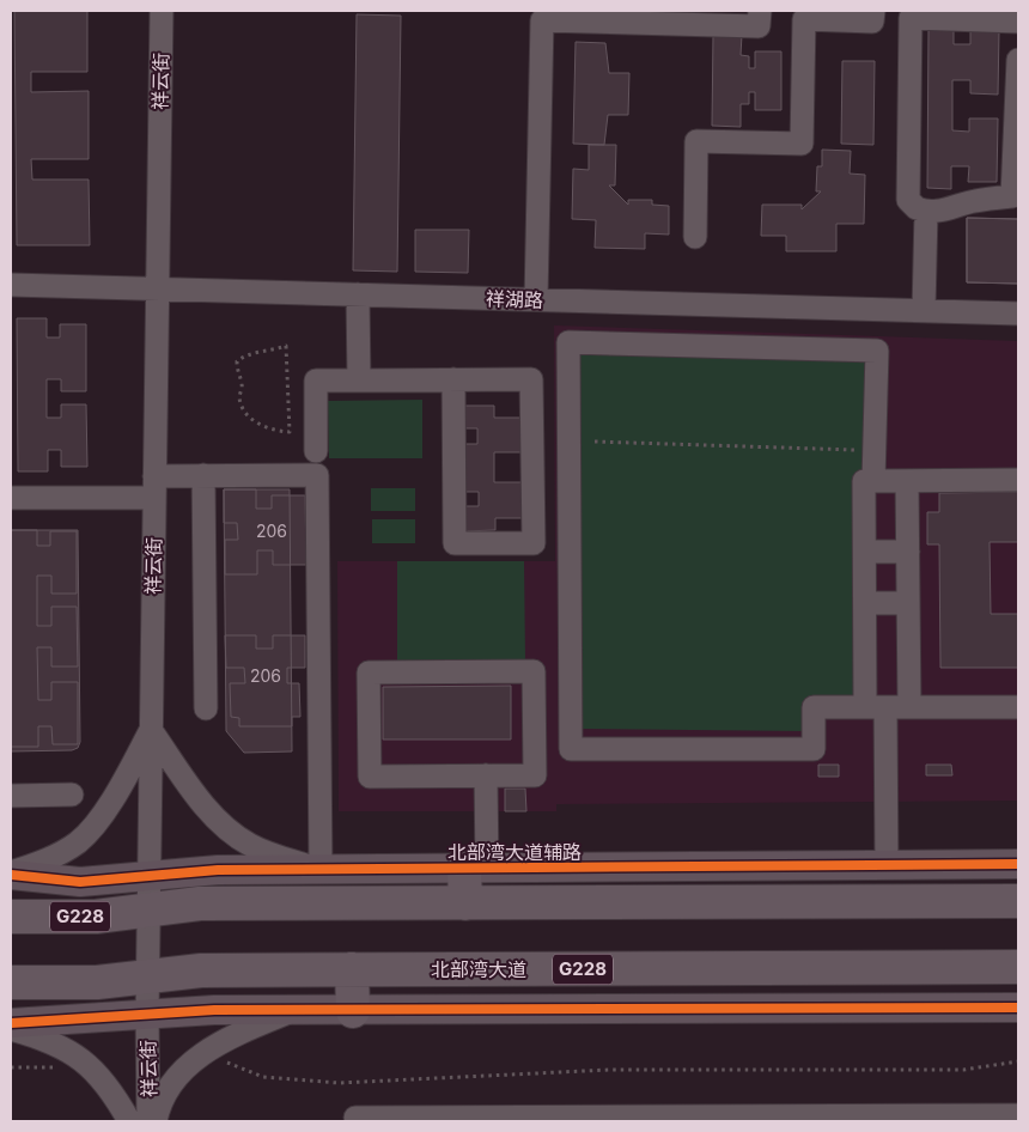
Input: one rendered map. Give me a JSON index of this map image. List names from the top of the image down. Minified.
{"streets":{"highway":["G228","北部湾大道"],"main road":["北部湾大道辅路"],"street":["祥云街","祥湖路"]},"crossings":[["祥云街","祥湖路"],["祥云街","北部湾大道辅路"],["祥云街","G228"],["祥云街","北部湾大道"]],"house_numbers":["206","206"]}
